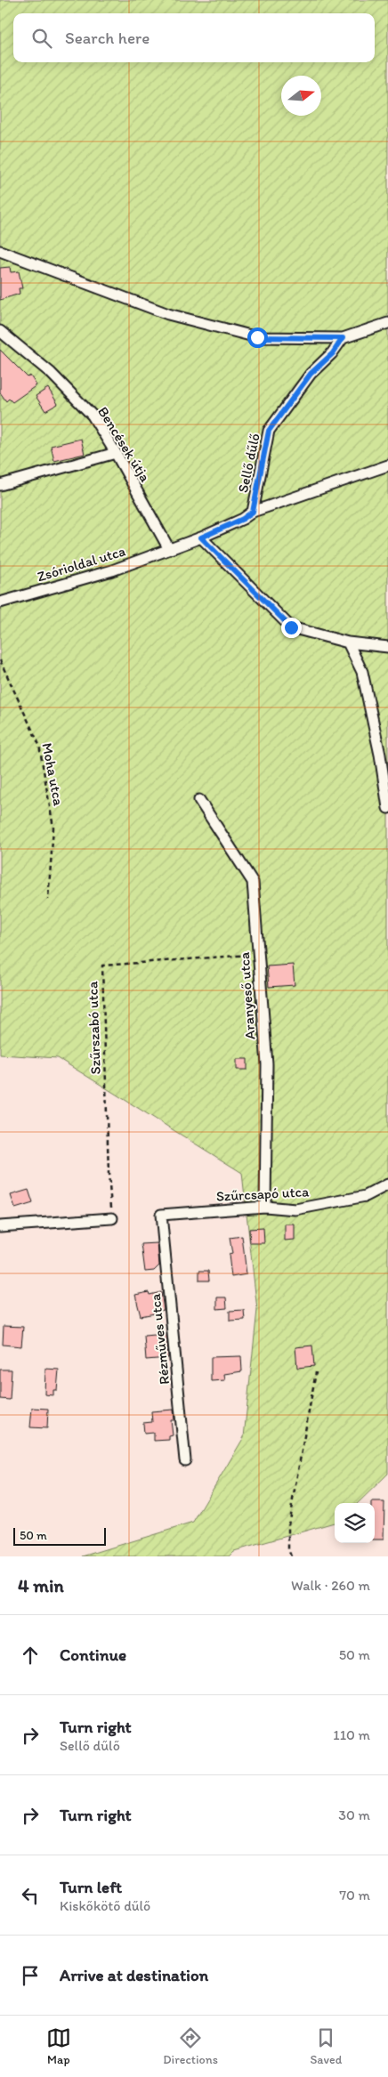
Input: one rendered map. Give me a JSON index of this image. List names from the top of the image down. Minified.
{"streets":{"street":["Bencések útja","Sellő dűlő","Zsórioldal utca","Aranyeső utca","Szűrcsapó utca","Rézműves utca"],"path":["Moha utca","Szűrszabó utca"]},"crossings":[["Bencések útja","Zsórioldal utca"],["Sellő dűlő","Zsórioldal utca"],["Aranyeső utca","Szűrszabó utca"],["Aranyeső utca","Szűrcsapó utca"],["Szűrcsapó utca","Rézműves utca"]],"scale_bar":"50 m","north":"right","page":{"search":"Search here","scale":"50 m","heading":["4 min","Walk · 260 m"],"list":[["Continue","50 m"],["Turn right","Sellő dűlő","110 m"],["Turn right","30 m"],["Turn left","Kiskőkötő dűlő","70 m"],"Arrive at destination"],"nav":["Map","Directions","Saved"]}}
